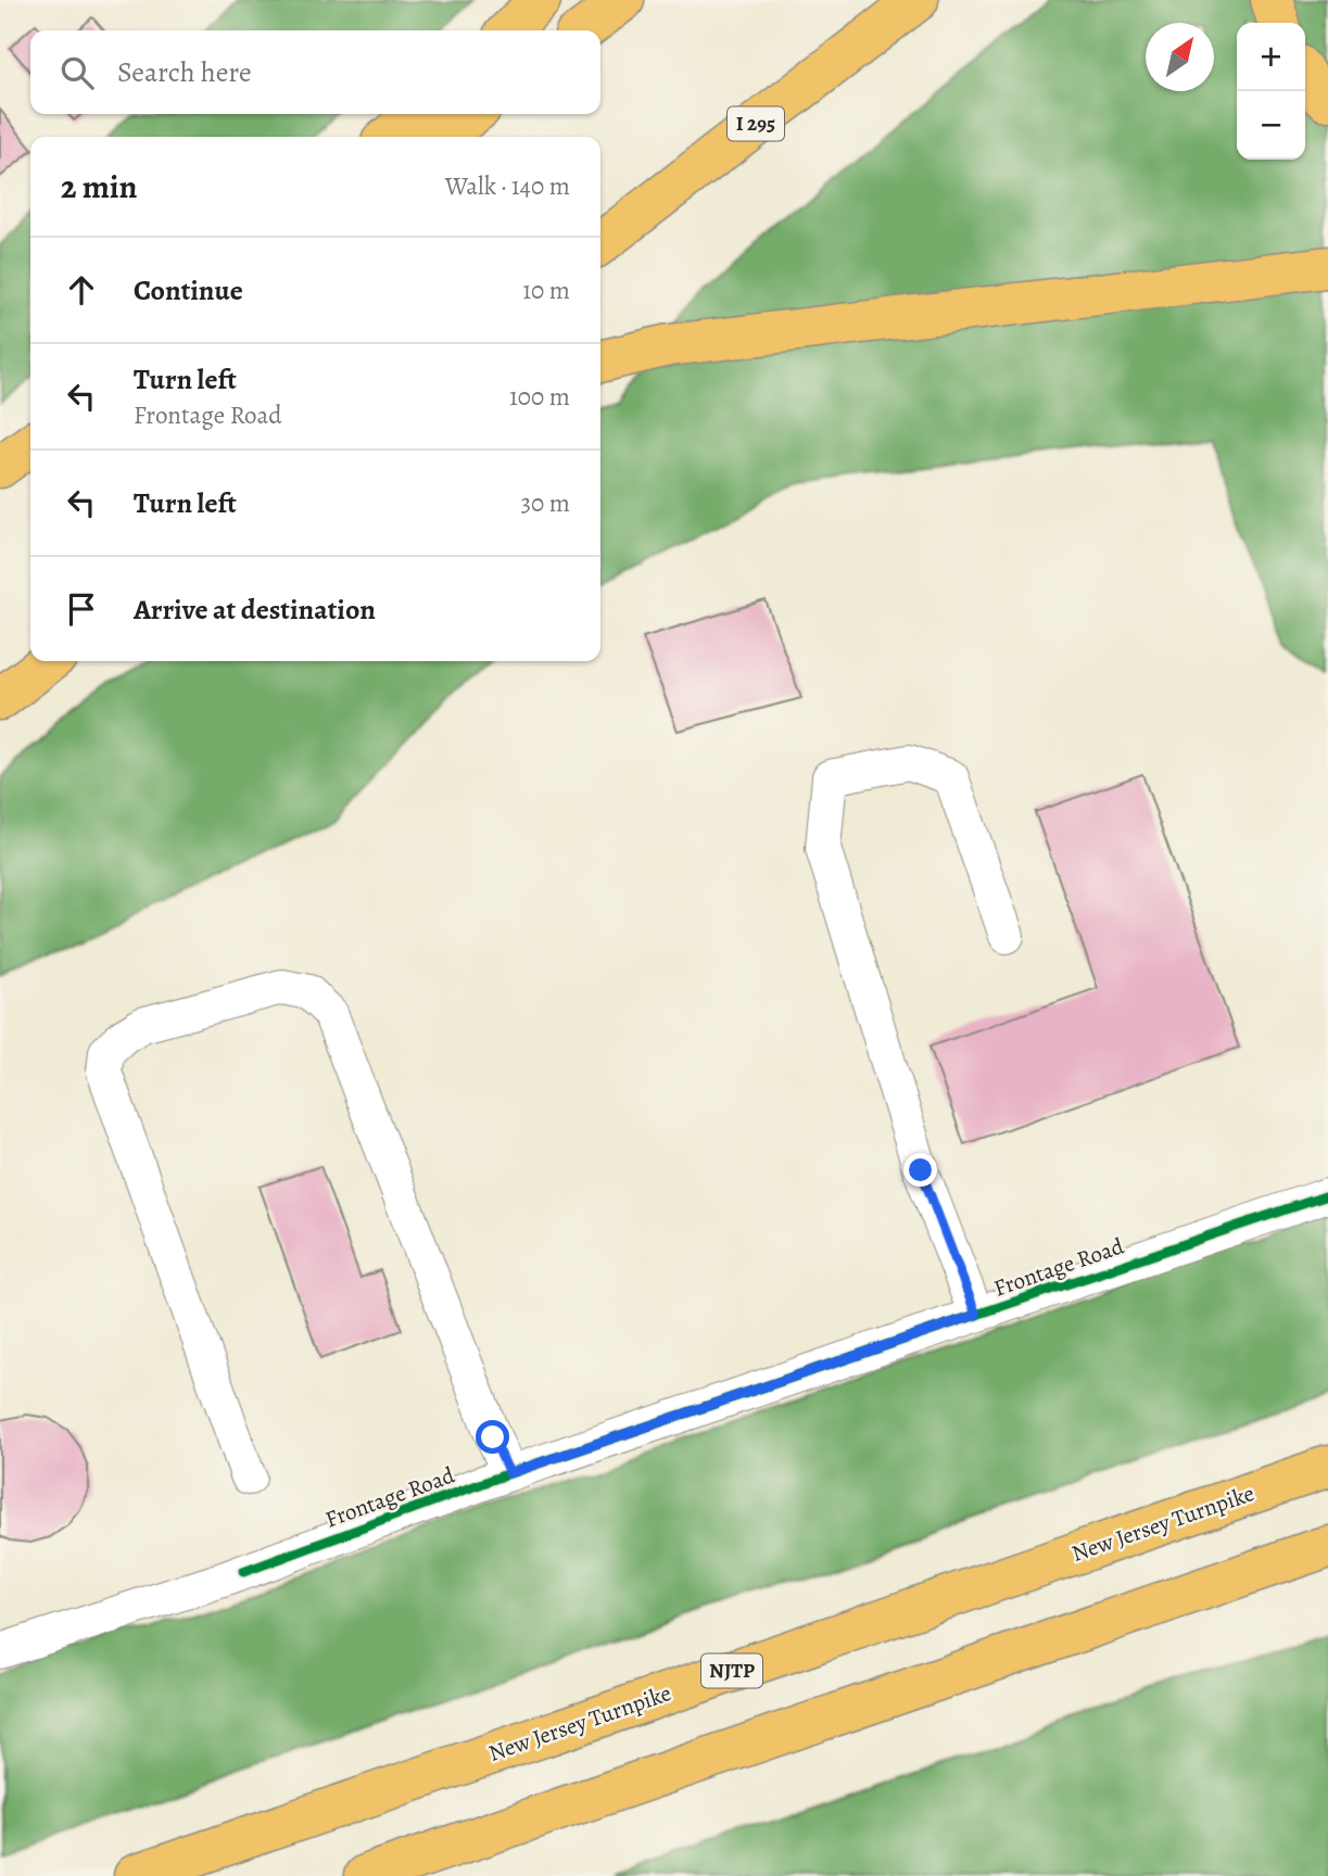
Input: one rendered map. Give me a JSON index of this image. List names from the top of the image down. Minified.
{"streets":{"highway":["I 295","New Jersey Turnpike","NJTP"],"street":["Frontage Road"]},"north":"top right","page":{"map_buttons":["+","−"],"search":"Search here","heading":["2 min","Walk · 140 m"],"list":[["Continue","10 m"],["Turn left","Frontage Road","100 m"],["Turn left","30 m"],"Arrive at destination"]}}
